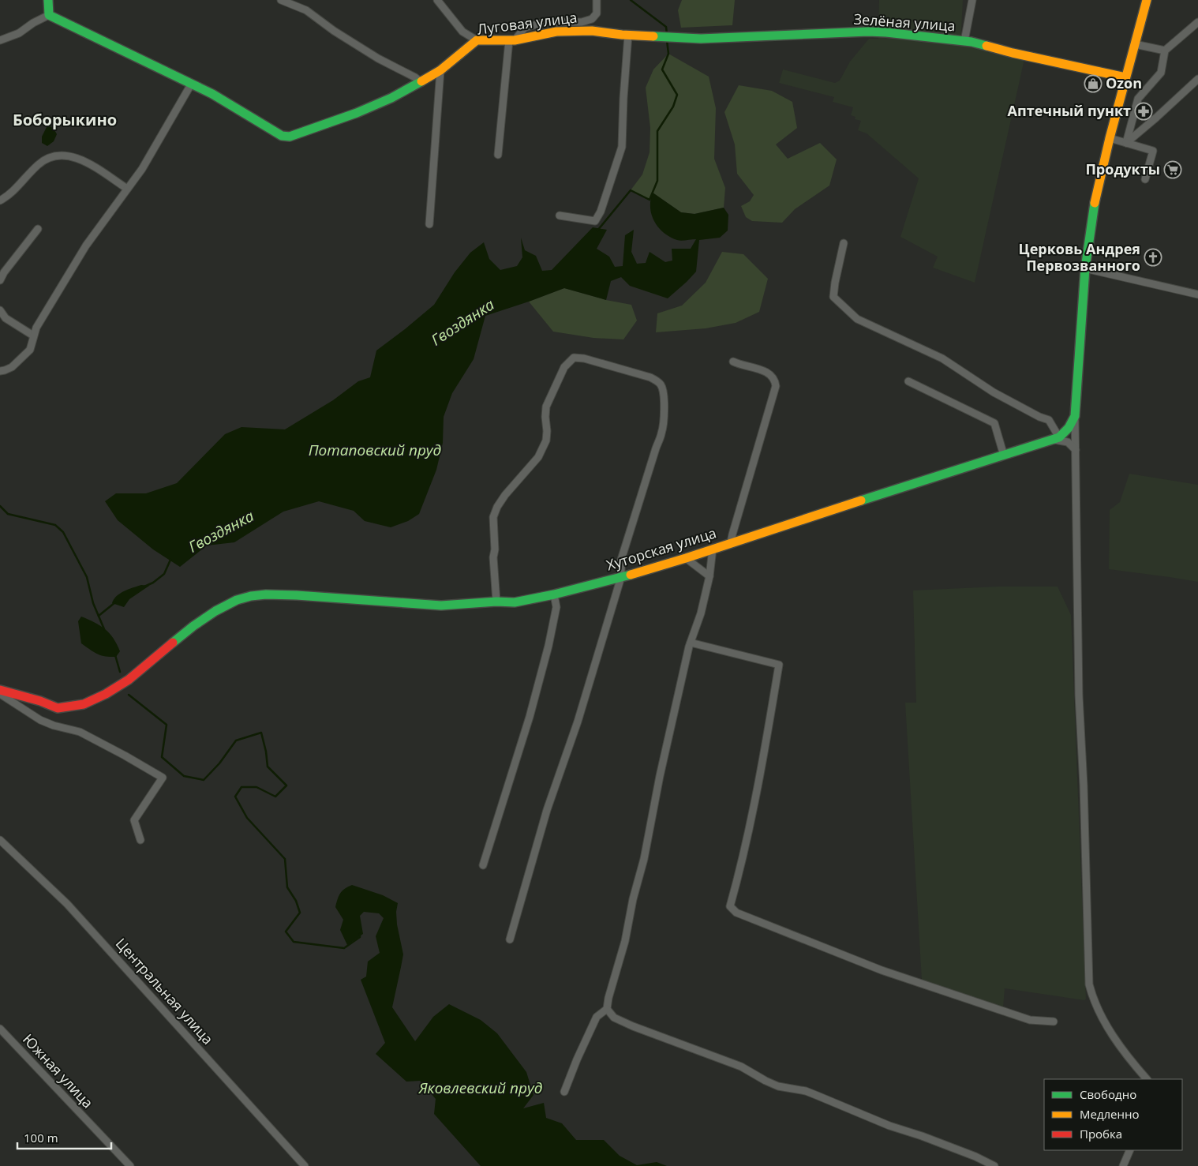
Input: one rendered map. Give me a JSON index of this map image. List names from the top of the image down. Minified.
{"streets":{"main road":["Зелёная улица","Луговая улица","Хуторская улица"],"street":["Центральная улица","Южная улица"]},"crossings":[["Зелёная улица","Луговая улица"]],"districts":["Боборыкино"],"water":["Гвоздянка","Потаповский пруд","Яковлевский пруд"],"places":{"shop":["Ozon"],"pharmacy":["Аптечный пункт"],"supermarket":["Продукты"],"church":["Церковь Андрея Первозванного"]},"legend":["Свободно","Медленно","Пробка"],"scale_bar":"100 m"}
